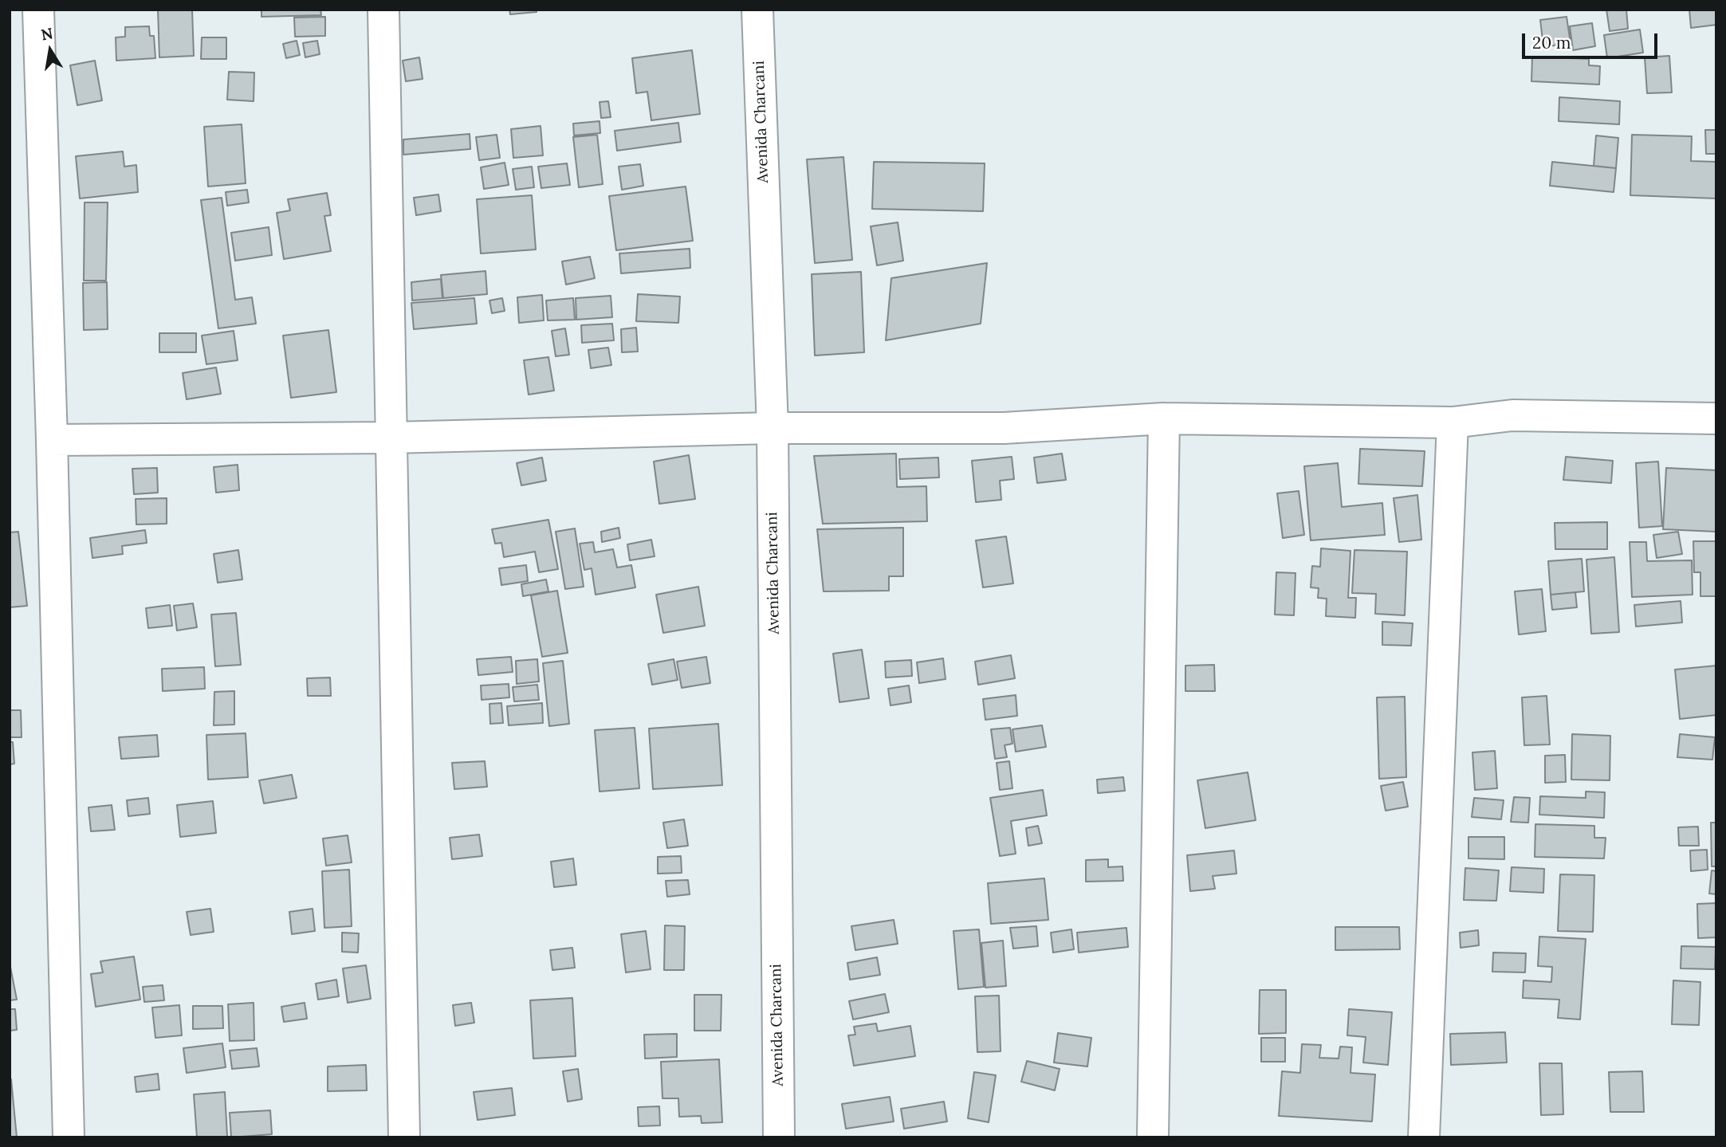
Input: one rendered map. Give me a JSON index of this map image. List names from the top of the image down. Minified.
{"streets":{"street":["Avenida Charcani"]},"scale_bar":"20 m","north":"top"}
